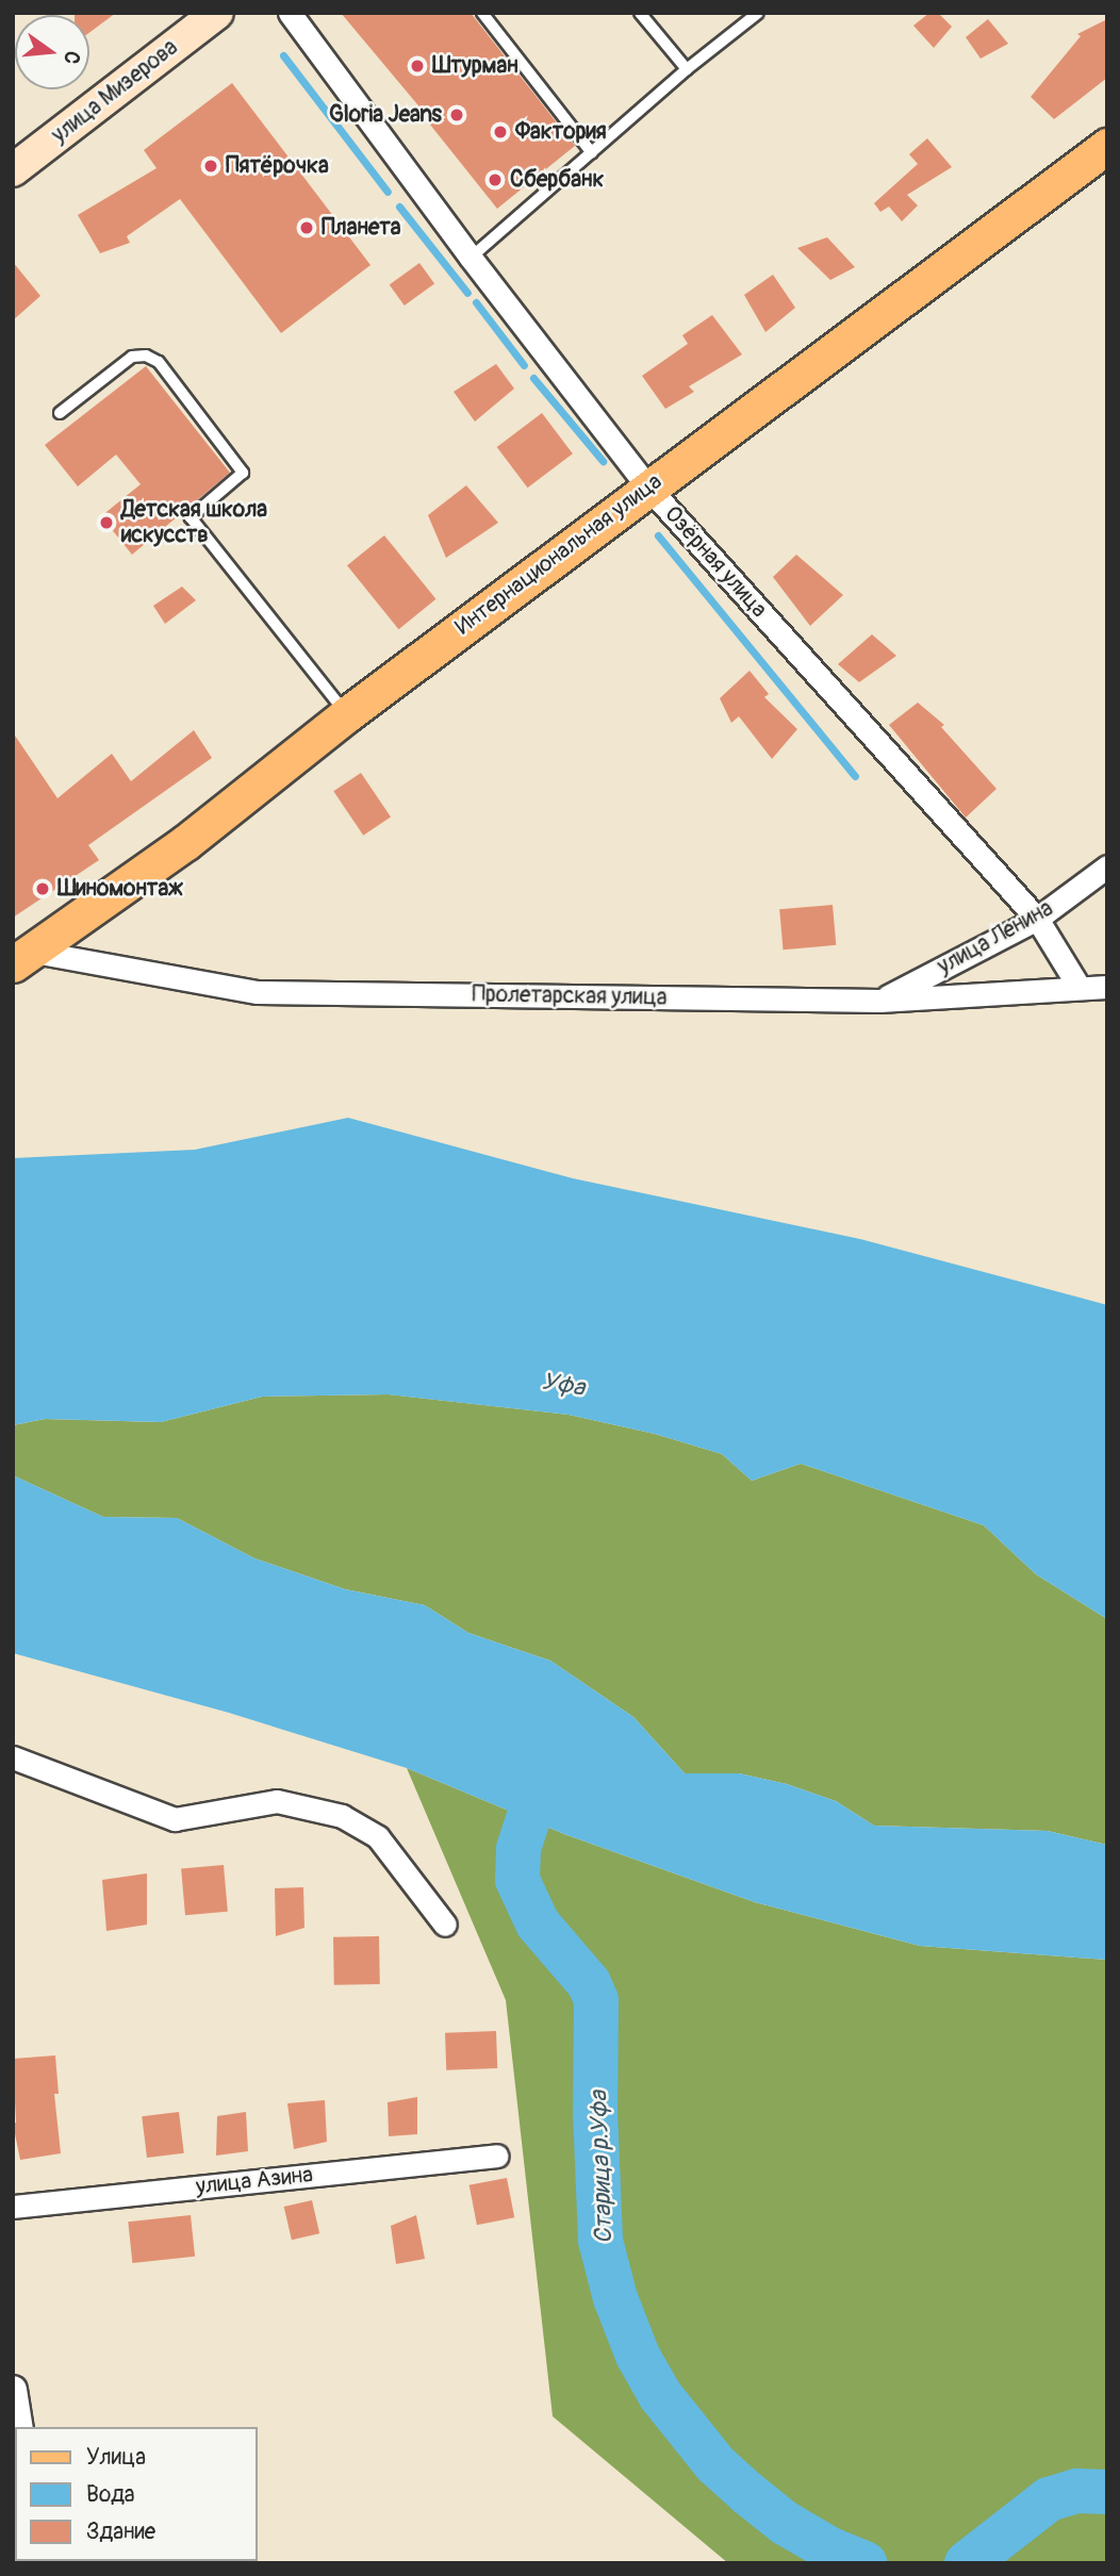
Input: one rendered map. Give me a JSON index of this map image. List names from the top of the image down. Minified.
{"streets":{"main road":["улица Мизерова","Интернациональная улица"],"street":["Озёрная улица","улица Ленина","Пролетарская улица","улица Азина"]},"crossings":[["Интернациональная улица","Озёрная улица"],["Интернациональная улица","Пролетарская улица"],["Озёрная улица","улица Ленина"],["Озёрная улица","Пролетарская улица"],["улица Ленина","Пролетарская улица"]],"water":["Уфа","Старица р.Уфа"],"places":["Штурман","Gloria Jeans","Фактория","Пятёрочка","Сбербанк","Планета","Детская школа искусств","Шиномонтаж"],"legend":["Улица","Вода","Здание"],"north":"right"}
